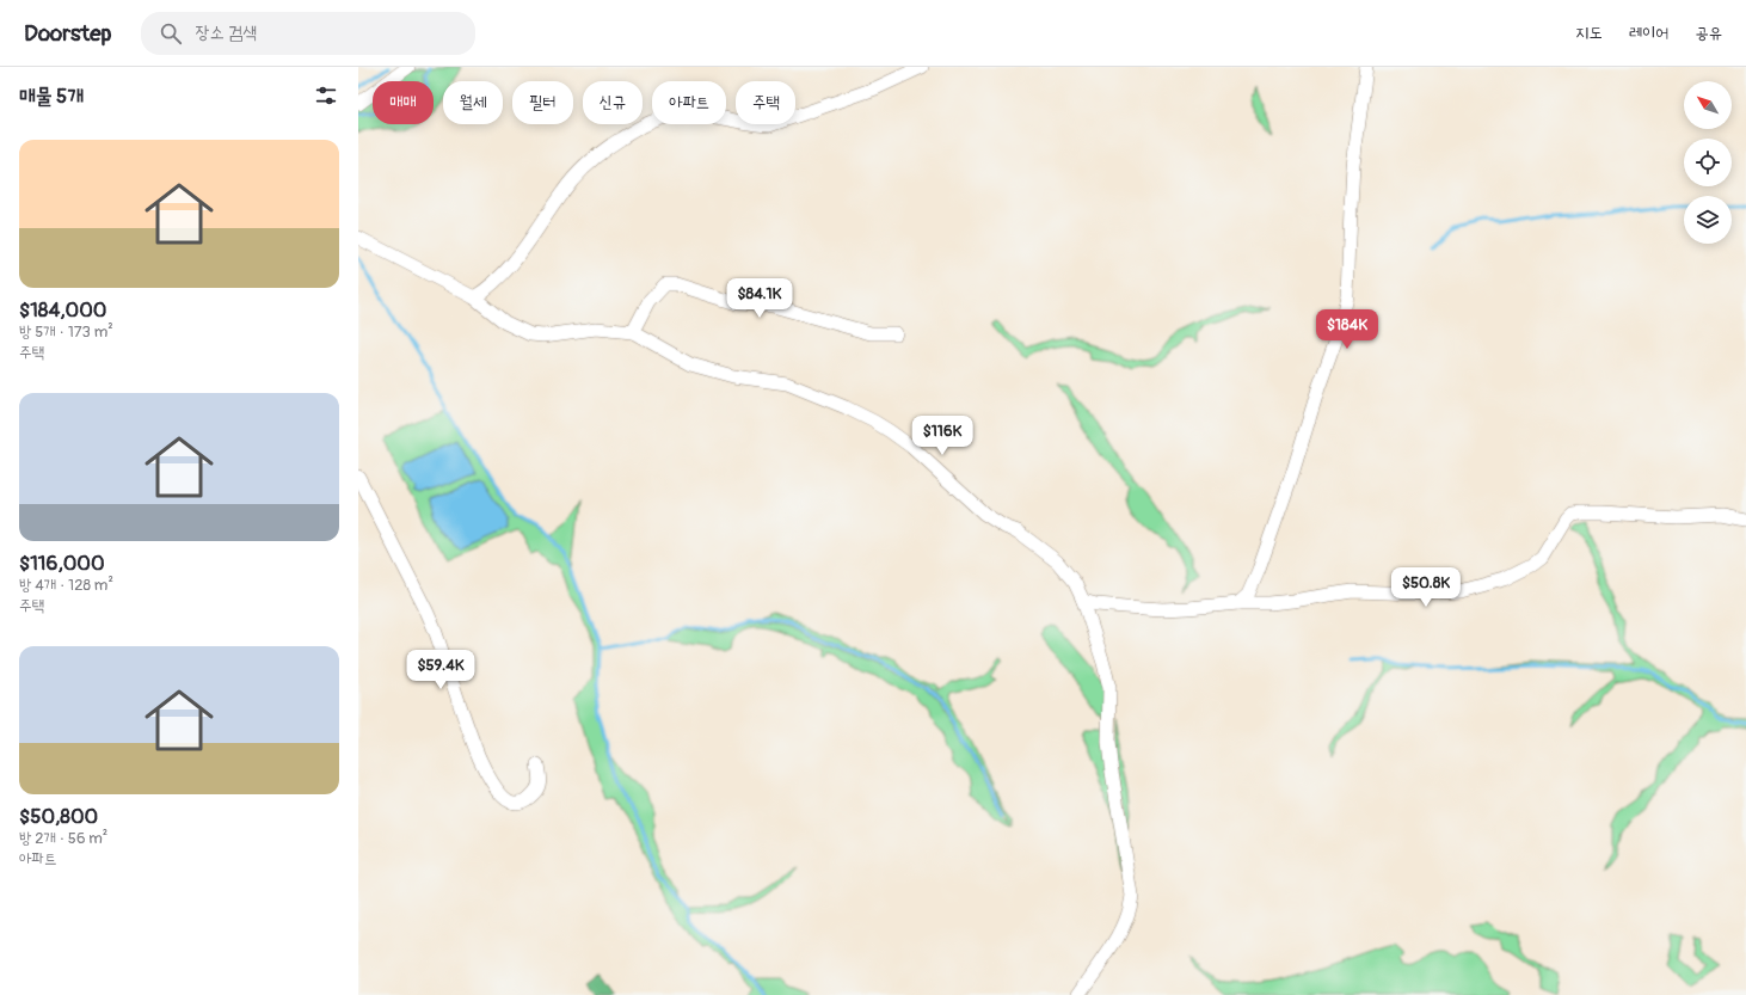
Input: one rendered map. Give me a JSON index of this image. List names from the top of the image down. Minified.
{"north":"top left","page":{"header":"Doorstep","search":"장소 검색","nav":["지도","레이어","공유"],"heading":"매물 5개","chip":["매매","월세","필터","신규","아파트","주택"],"list":[{"name":"$184,000","note":"방 5개 · 173 m² · 주택"},{"name":"$116,000","note":"방 4개 · 128 m² · 주택"},{"name":"$50,800","note":"방 2개 · 56 m² · 아파트"}],"price":["$84.1K","$184K","$116K","$50.8K","$59.4K"]}}
